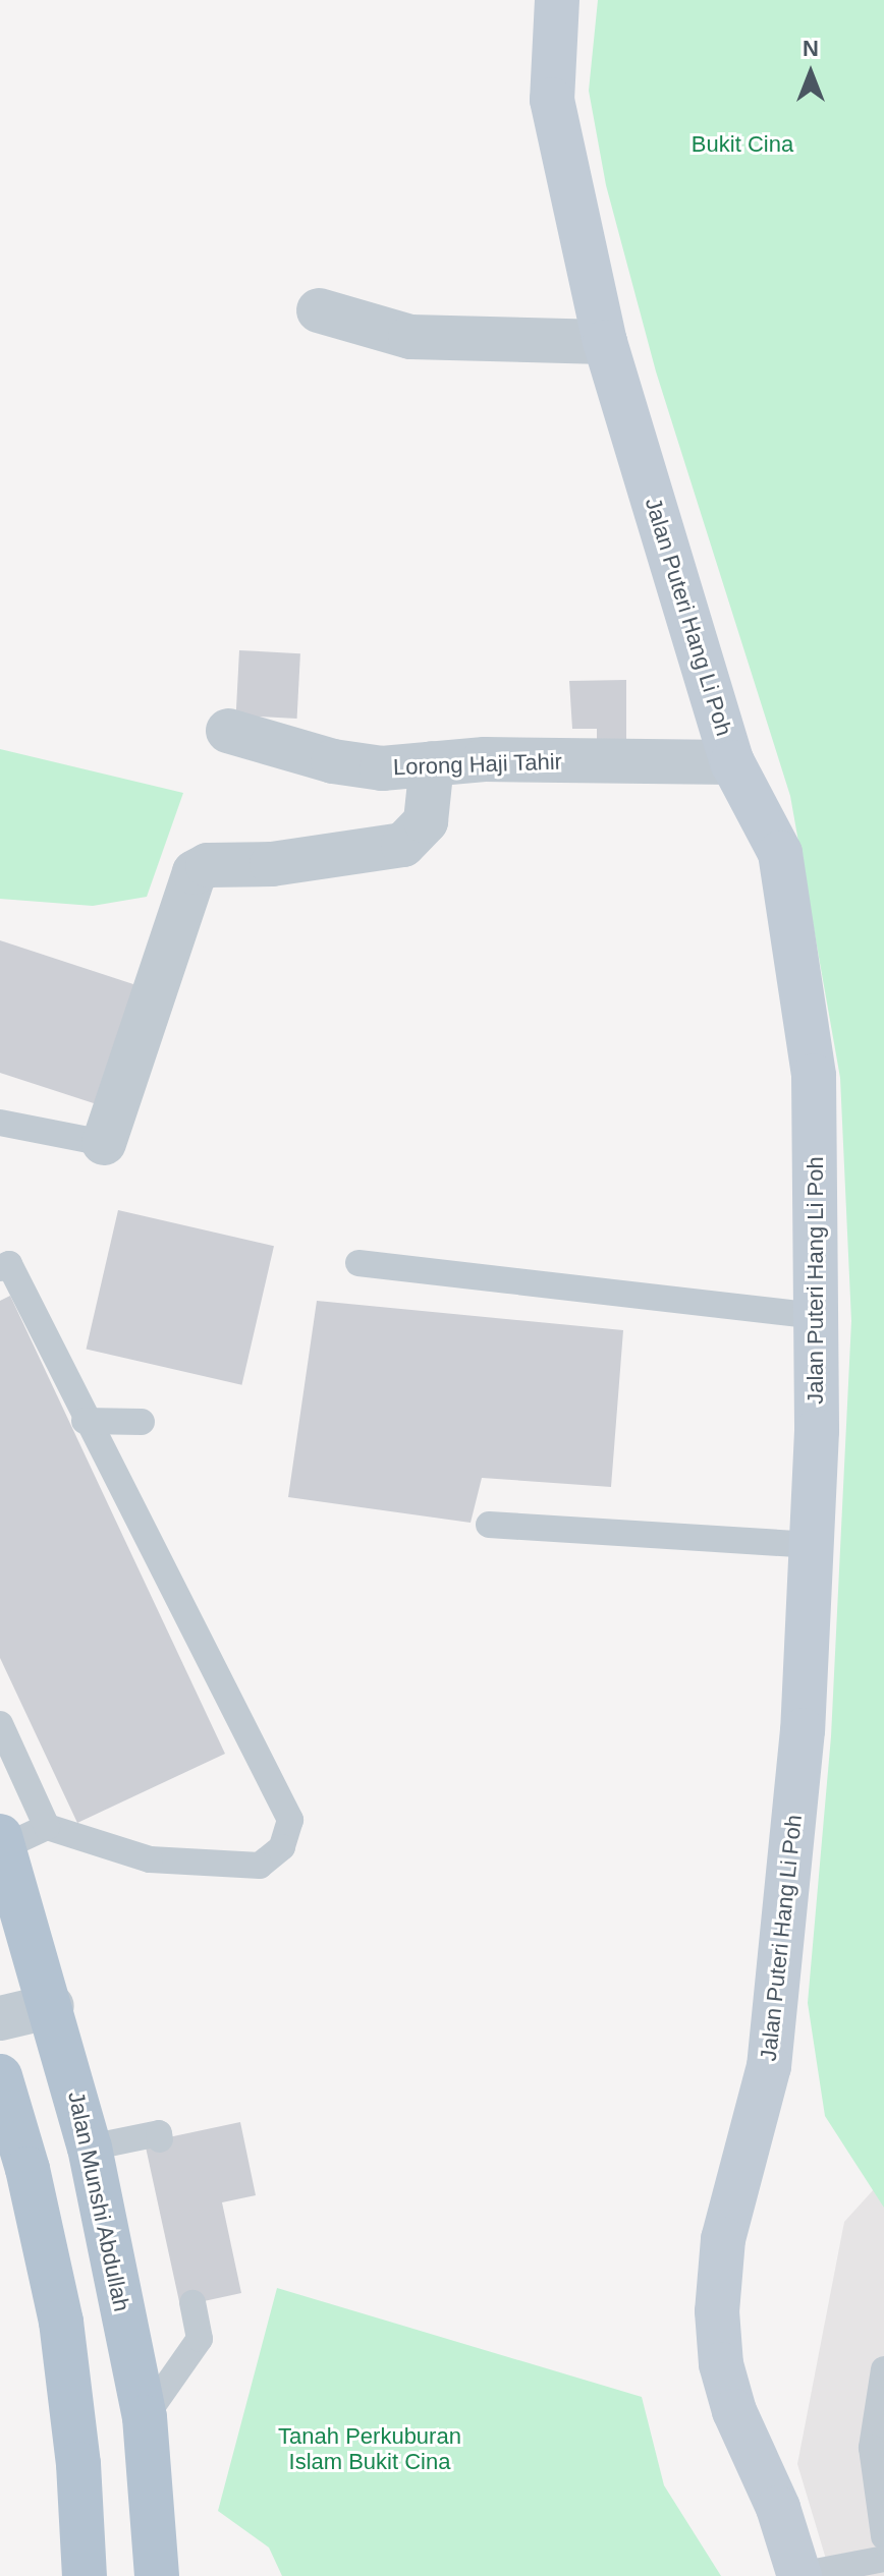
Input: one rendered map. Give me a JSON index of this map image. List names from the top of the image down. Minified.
{"streets":{"main road":["Jalan Puteri Hang Li Poh","Jalan Munshi Abdullah"],"street":["Lorong Haji Tahir"]},"crossings":[["Jalan Puteri Hang Li Poh","Lorong Haji Tahir"]],"parks":["Bukit Cina","Tanah Perkuburan Islam Bukit Cina"],"north":"top"}
